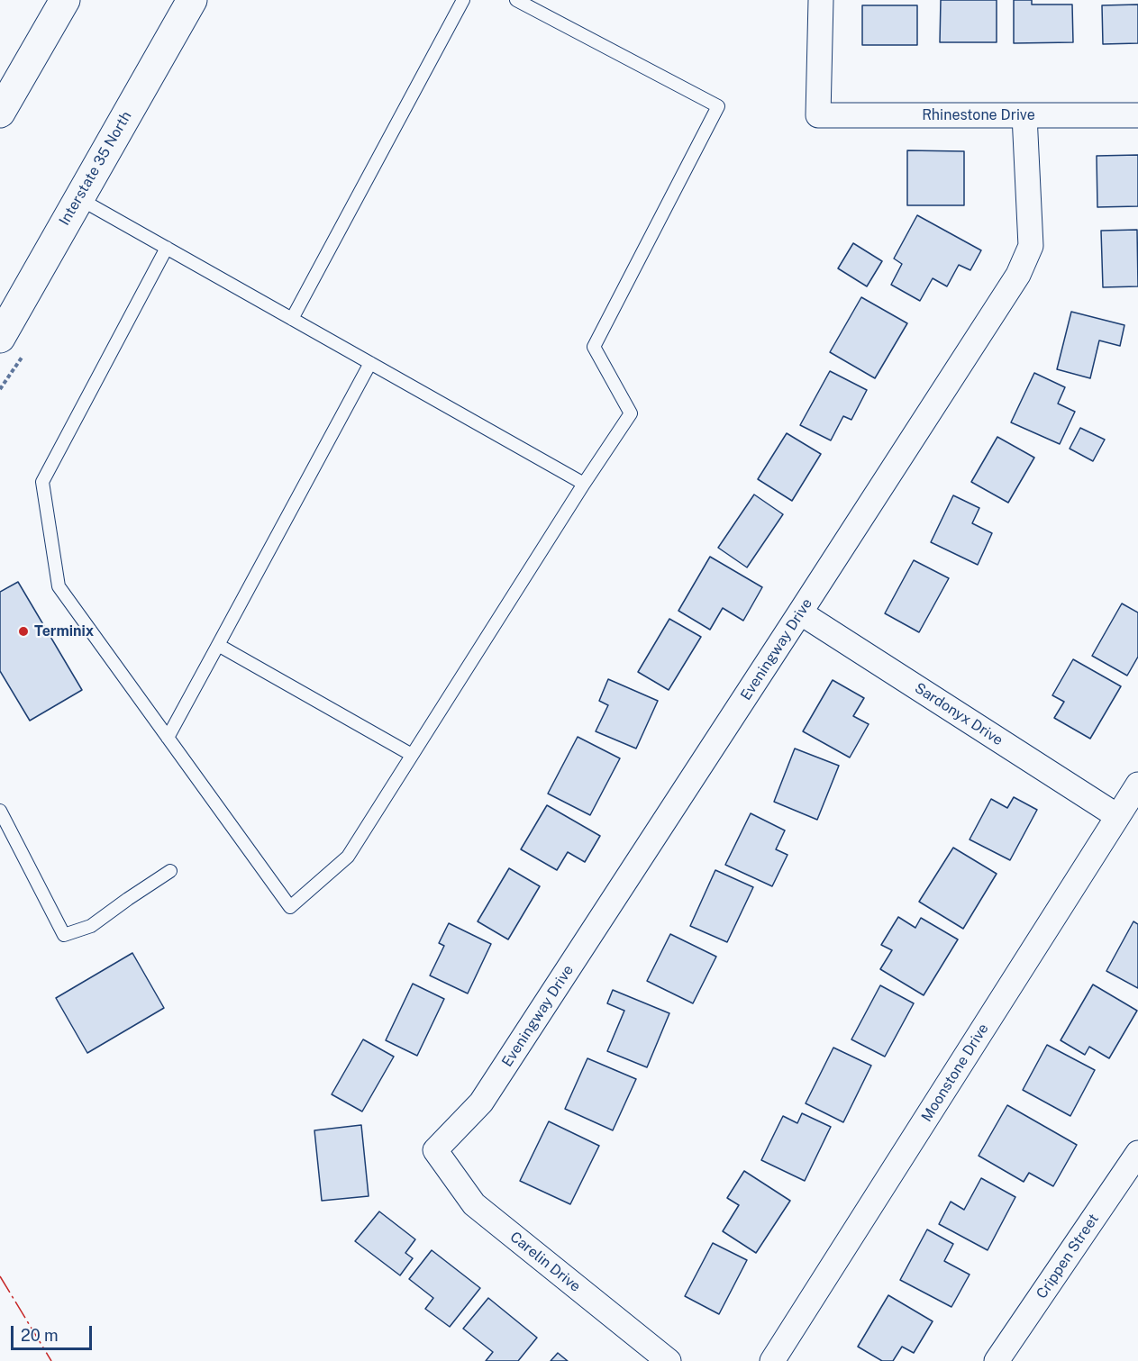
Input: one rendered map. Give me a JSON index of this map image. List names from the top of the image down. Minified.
{"streets":{"main road":["Interstate 35 North"],"street":["Rhinestone Drive","Eveningway Drive","Sardonyx Drive","Moonstone Drive","Crippen Street","Carelin Drive"]},"crossings":[["Rhinestone Drive","Eveningway Drive"],["Eveningway Drive","Sardonyx Drive"],["Eveningway Drive","Carelin Drive"],["Sardonyx Drive","Moonstone Drive"]],"places":["Terminix"],"scale_bar":"20 m"}
